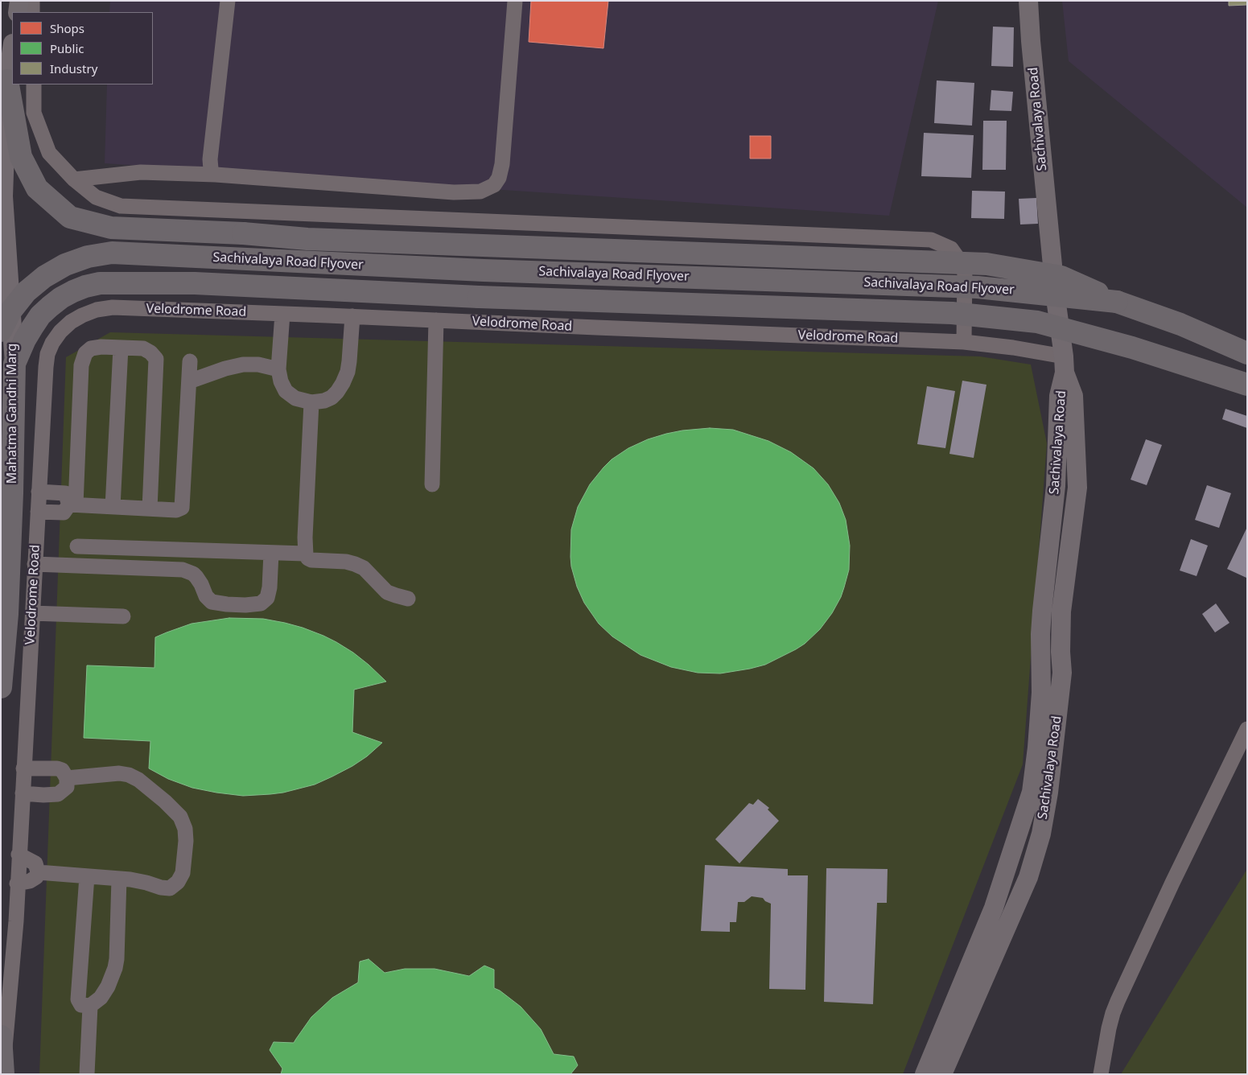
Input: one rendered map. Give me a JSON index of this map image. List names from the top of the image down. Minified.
{"streets":{"highway":["Sachivalaya Road Flyover","Mahatma Gandhi Marg"],"main road":["Sachivalaya Road"],"street":["Velodrome Road"]},"crossings":[["Sachivalaya Road","Velodrome Road"],["Sachivalaya Road Flyover","Mahatma Gandhi Marg"]],"legend":["Shops","Public","Industry"]}
